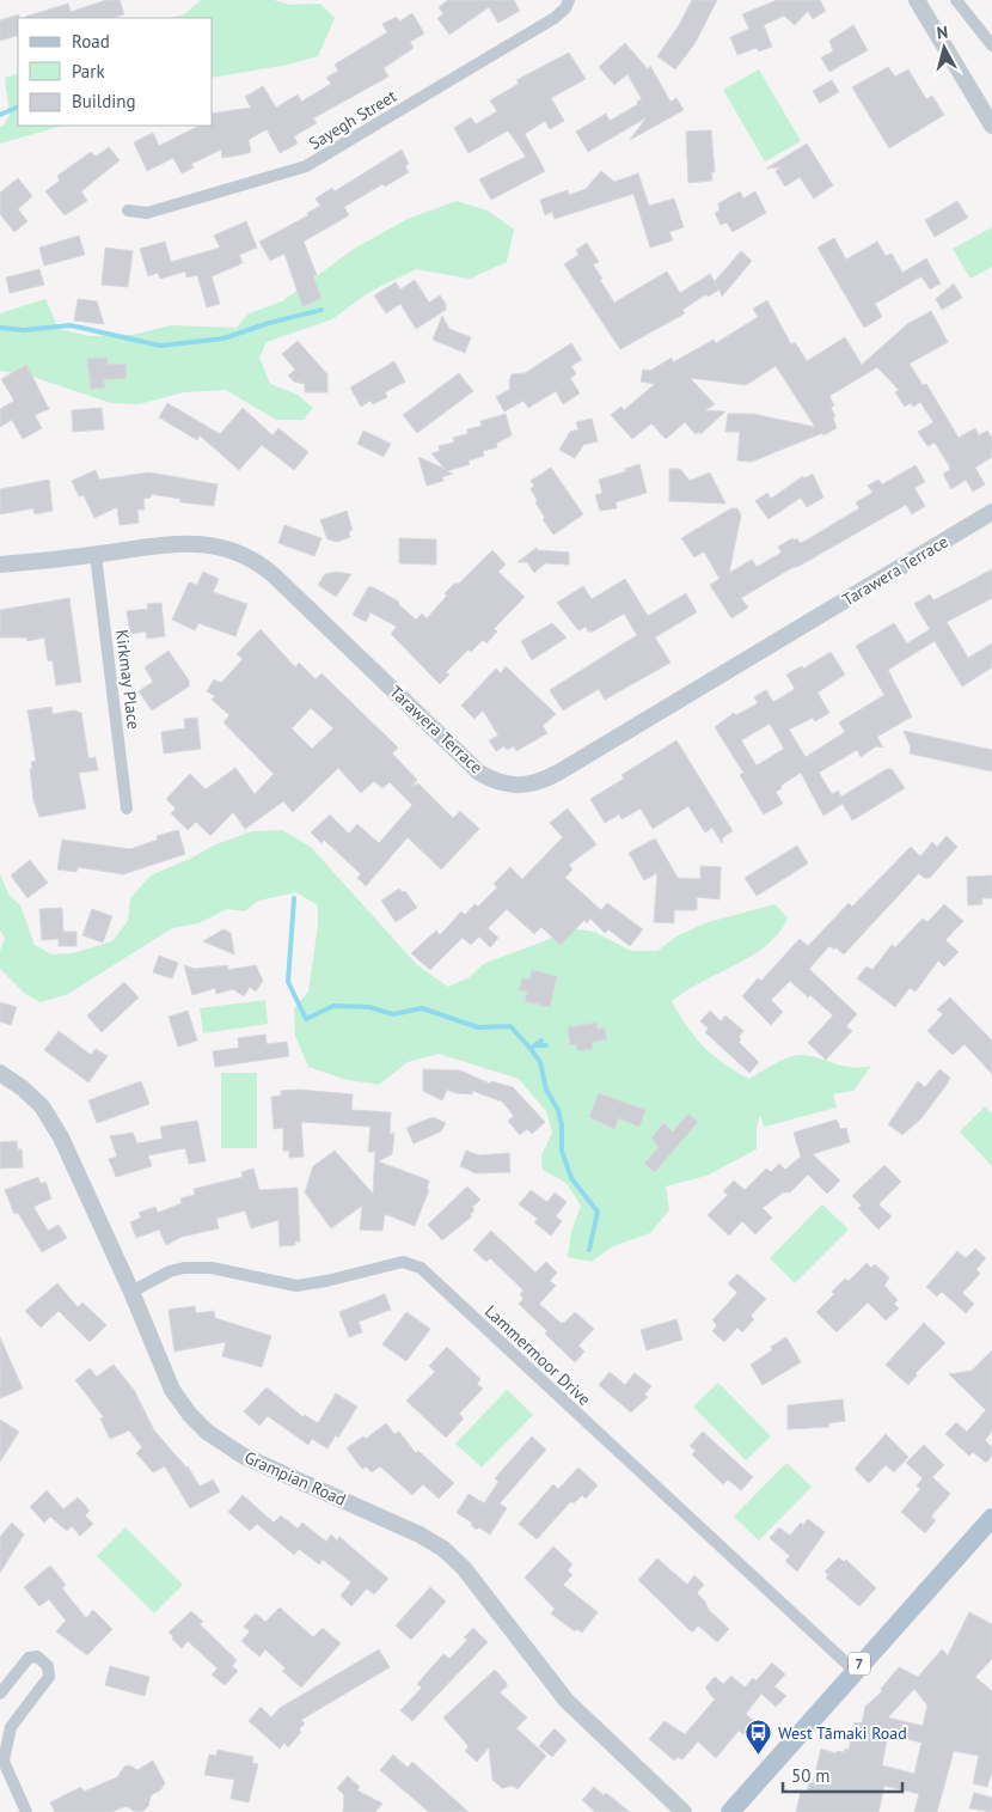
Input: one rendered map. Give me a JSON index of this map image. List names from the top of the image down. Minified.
{"streets":{"main road":["7"],"street":["Sayegh Street","Tarawera Terrace","Kirkmay Place","Lammermoor Drive","Grampian Road"]},"crossings":[["Tarawera Terrace","Kirkmay Place"],["Lammermoor Drive","Grampian Road"],["Lammermoor Drive","7"]],"places":{"bus stop":["West Tāmaki Road"]},"legend":["Road","Park","Building"],"scale_bar":"50 m","north":"top"}
